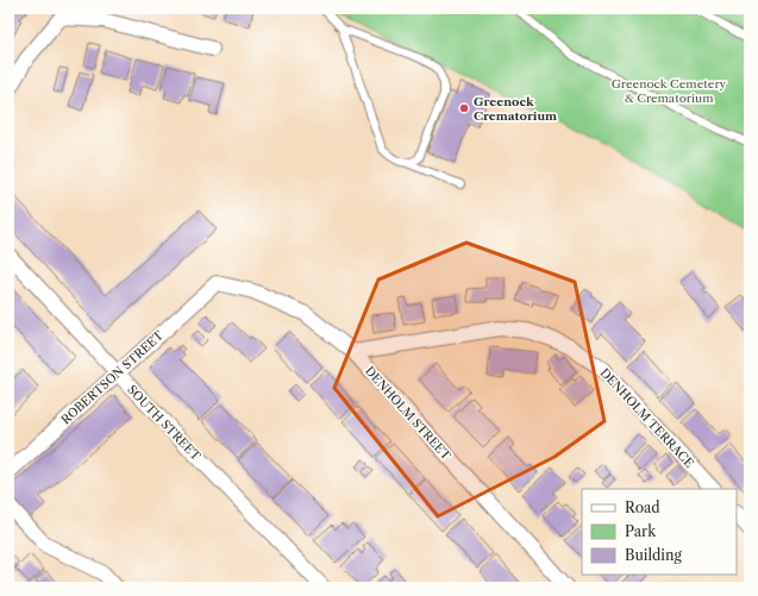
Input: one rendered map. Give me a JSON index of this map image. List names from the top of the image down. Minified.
{"streets":{"street":["ROBERTSON STREET","DENHOLM STREET","DENHOLM TERRACE","SOUTH STREET"]},"crossings":[["ROBERTSON STREET","DENHOLM STREET"],["ROBERTSON STREET","SOUTH STREET"],["DENHOLM STREET","DENHOLM TERRACE"]],"parks":["Greenock Cemetery & Crematorium"],"places":["Greenock Crematorium"],"legend":["Road","Park","Building"]}
